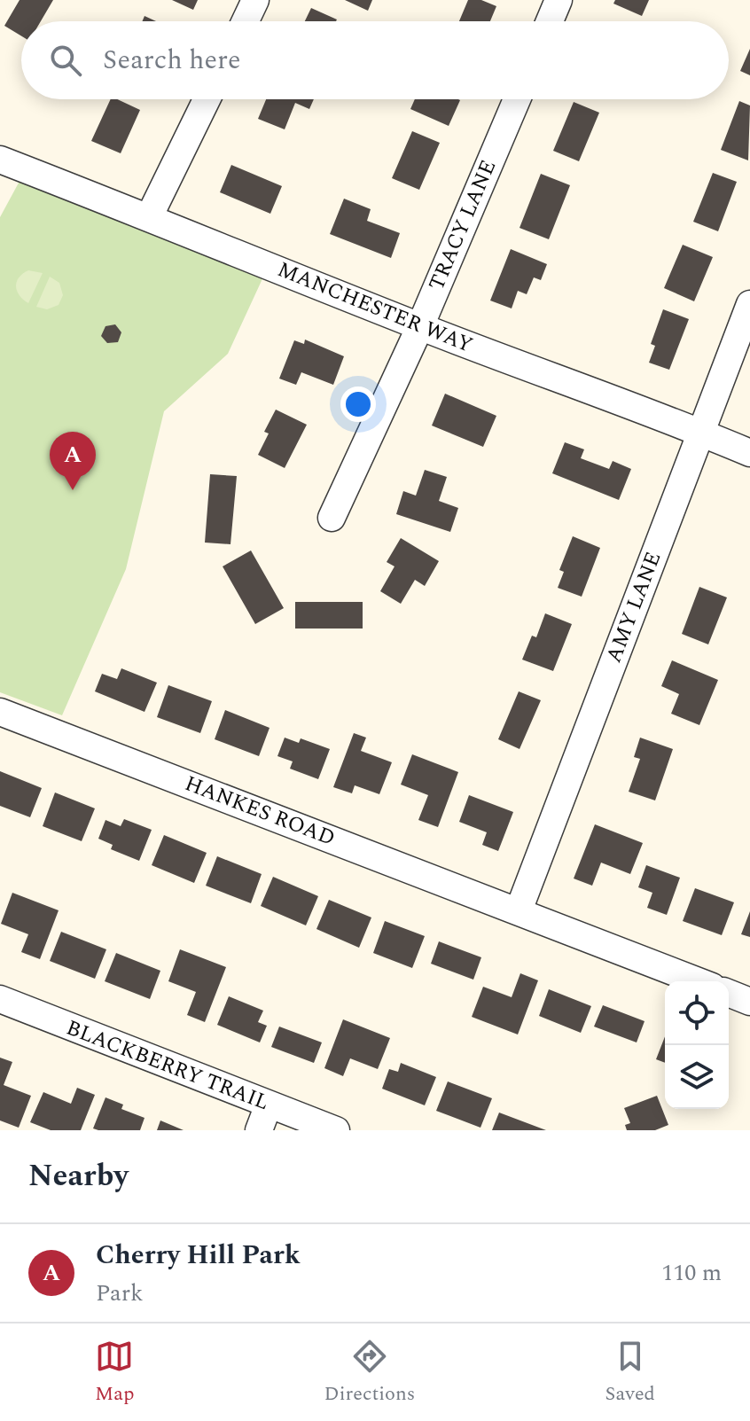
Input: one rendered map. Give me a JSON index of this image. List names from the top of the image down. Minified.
{"streets":{"street":["TRACY LANE","MANCHESTER WAY","AMY LANE","HANKES ROAD","BLACKBERRY TRAIL"]},"crossings":[["TRACY LANE","MANCHESTER WAY"],["MANCHESTER WAY","AMY LANE"],["AMY LANE","HANKES ROAD"]],"page":{"search":"Search here","pins":"A","heading":"Nearby","list":[{"mark":"A","name":"Cherry Hill Park","note":"Park","value":"110 m"}],"nav":["Map","Directions","Saved"]}}
